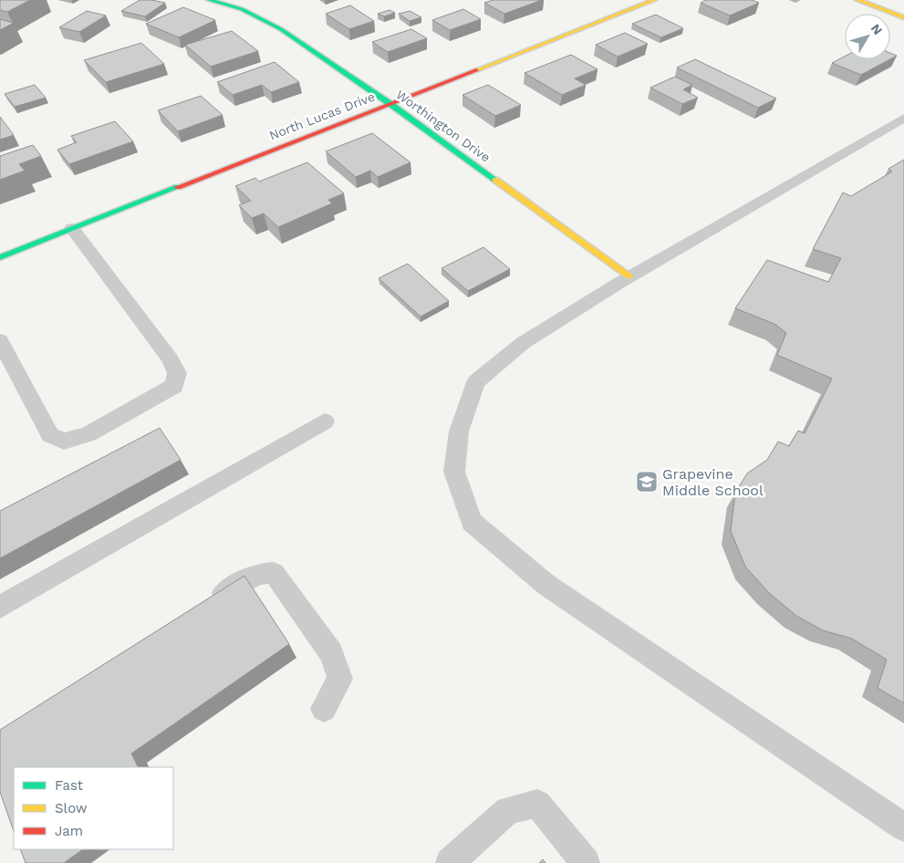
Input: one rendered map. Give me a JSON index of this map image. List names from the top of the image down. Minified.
{"streets":{"street":["North Lucas Drive","Worthington Drive"]},"crossings":[["North Lucas Drive","Worthington Drive"]],"places":{"school or university":["Grapevine Middle School"]},"legend":["Fast","Slow","Jam"],"north":"top right"}
